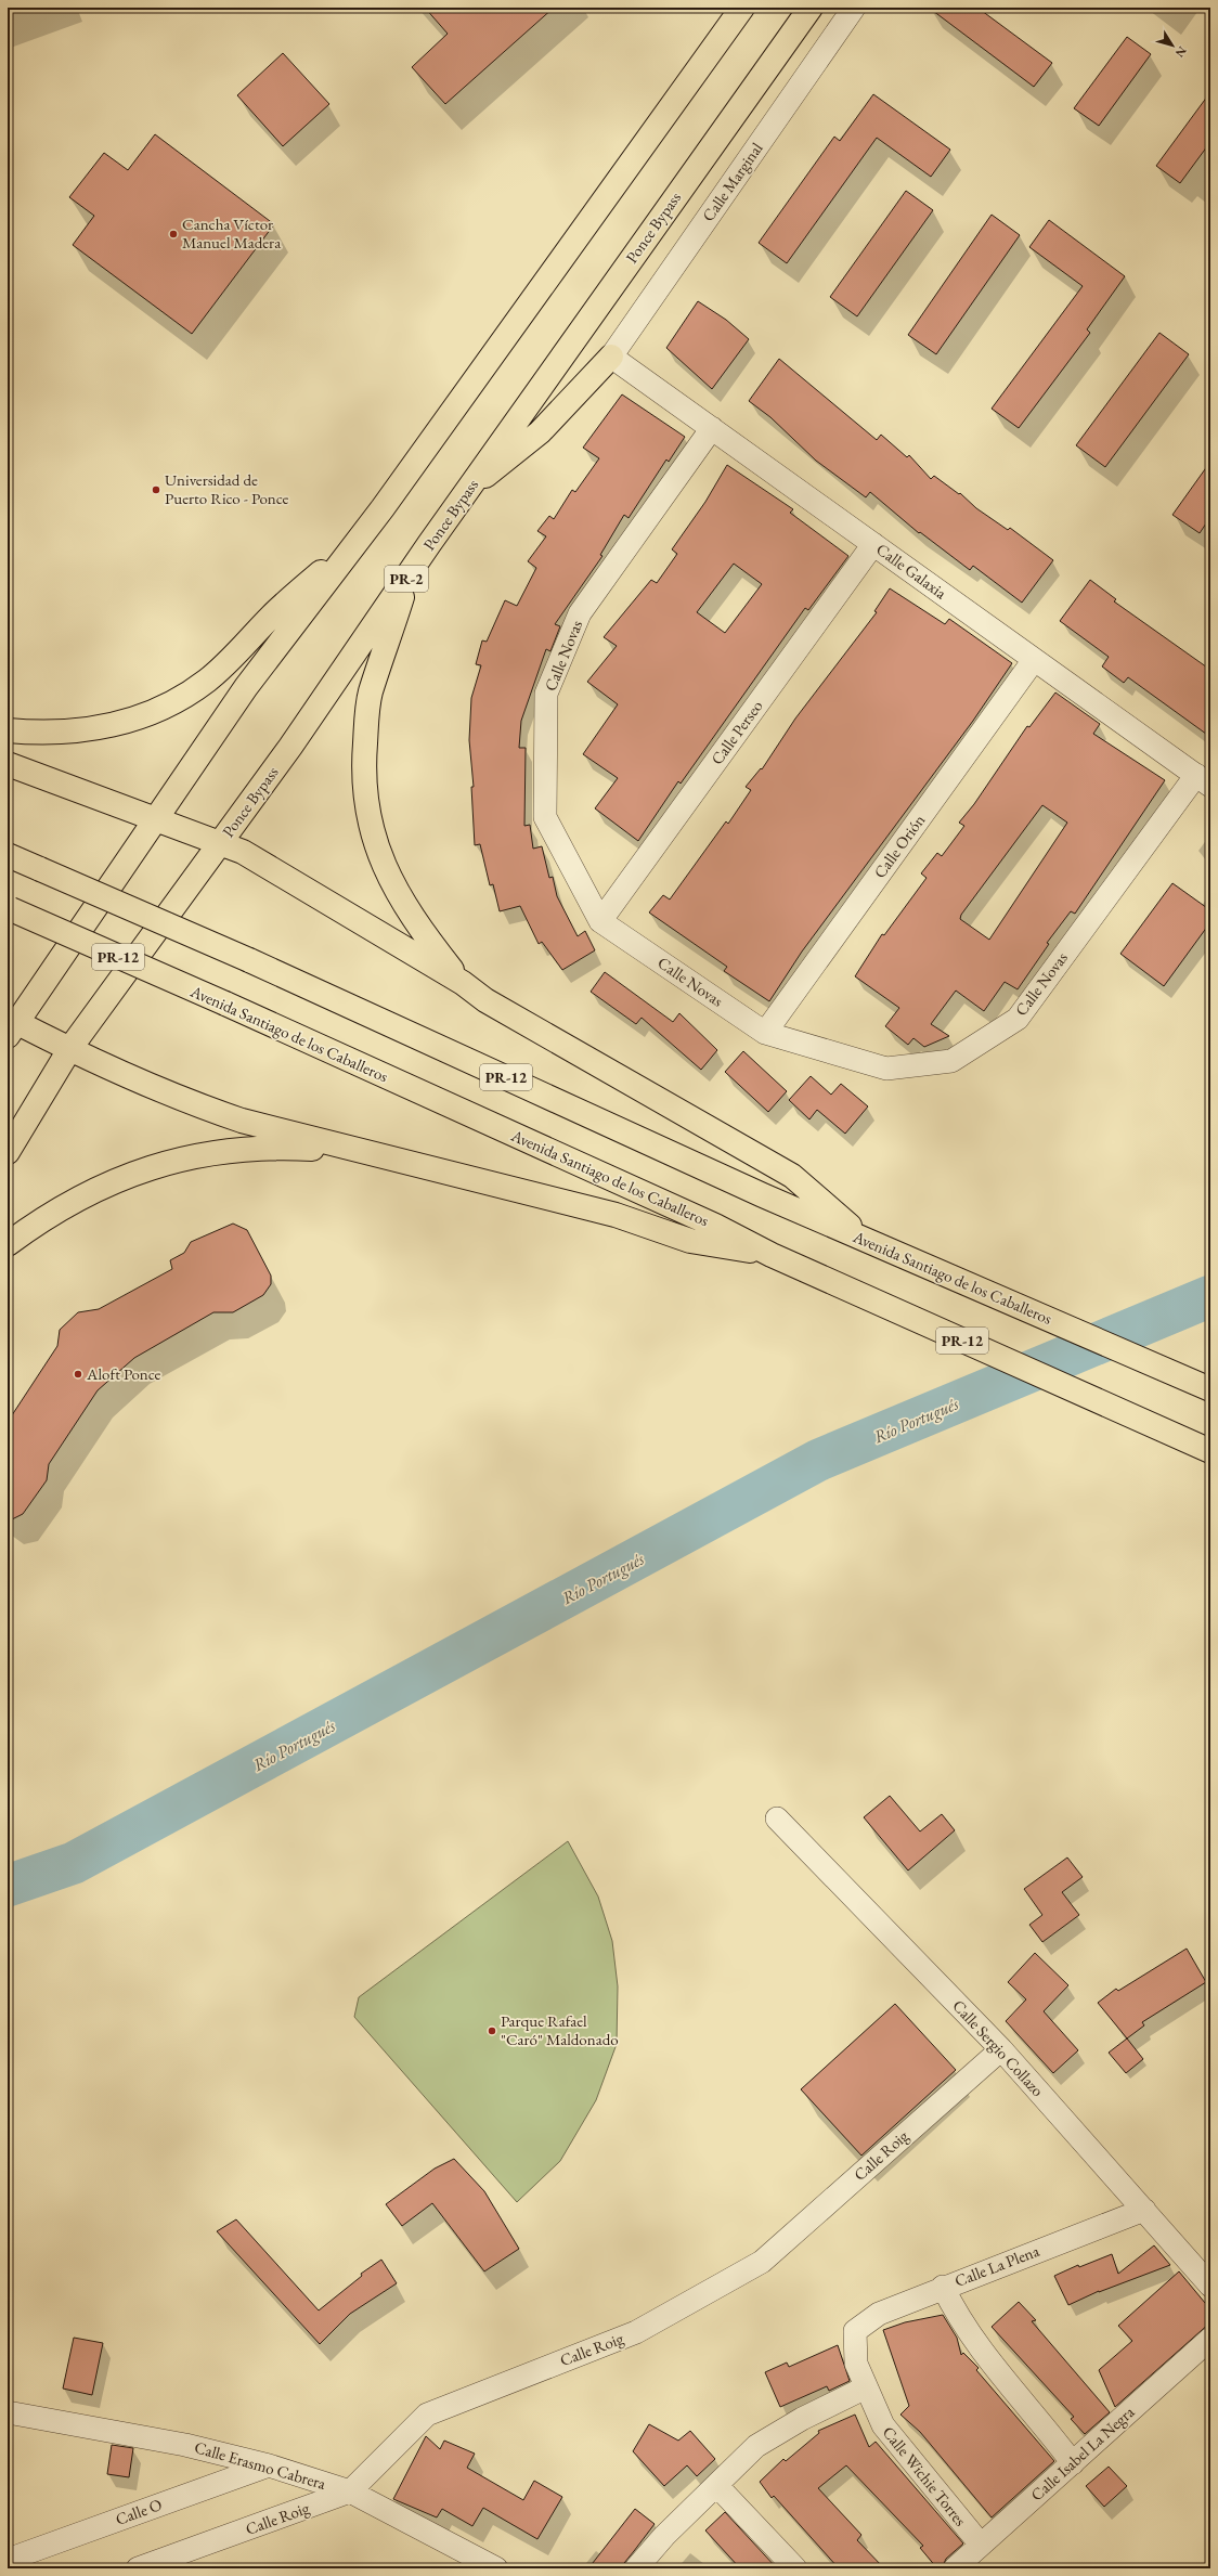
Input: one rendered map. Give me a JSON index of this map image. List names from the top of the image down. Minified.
{"streets":{"highway":["Ponce Bypass","PR-2","PR-12","Avenida Santiago de los Caballeros"],"street":["Calle Marginal","Calle Galaxia","Calle Novas","Calle Perseo","Calle Orión","Calle Sergio Collazo","Calle Roig","Calle La Plena","Calle Isabel La Negra","Calle Erasmo Cabrera","Calle Wichie Torres","Calle O"]},"crossings":[["Calle Marginal","Calle Galaxia"],["Calle Galaxia","Calle Novas"],["Calle Galaxia","Calle Perseo"],["Calle Galaxia","Calle Orión"],["Calle Novas","Calle Perseo"],["Calle Novas","Calle Orión"],["Calle Sergio Collazo","Calle Roig"],["Calle Sergio Collazo","Calle La Plena"],["Calle Roig","Calle Erasmo Cabrera"],["Calle La Plena","Calle Wichie Torres"],["Calle Isabel La Negra","Calle Wichie Torres"],["Calle Erasmo Cabrera","Calle O"]],"water":["Río Portugués"],"places":["Cancha Víctor Manuel Madera","Universidad de Puerto Rico - Ponce","Aloft Ponce","Parque Rafael \"Caró\" Maldonado"],"north":"bottom right"}
